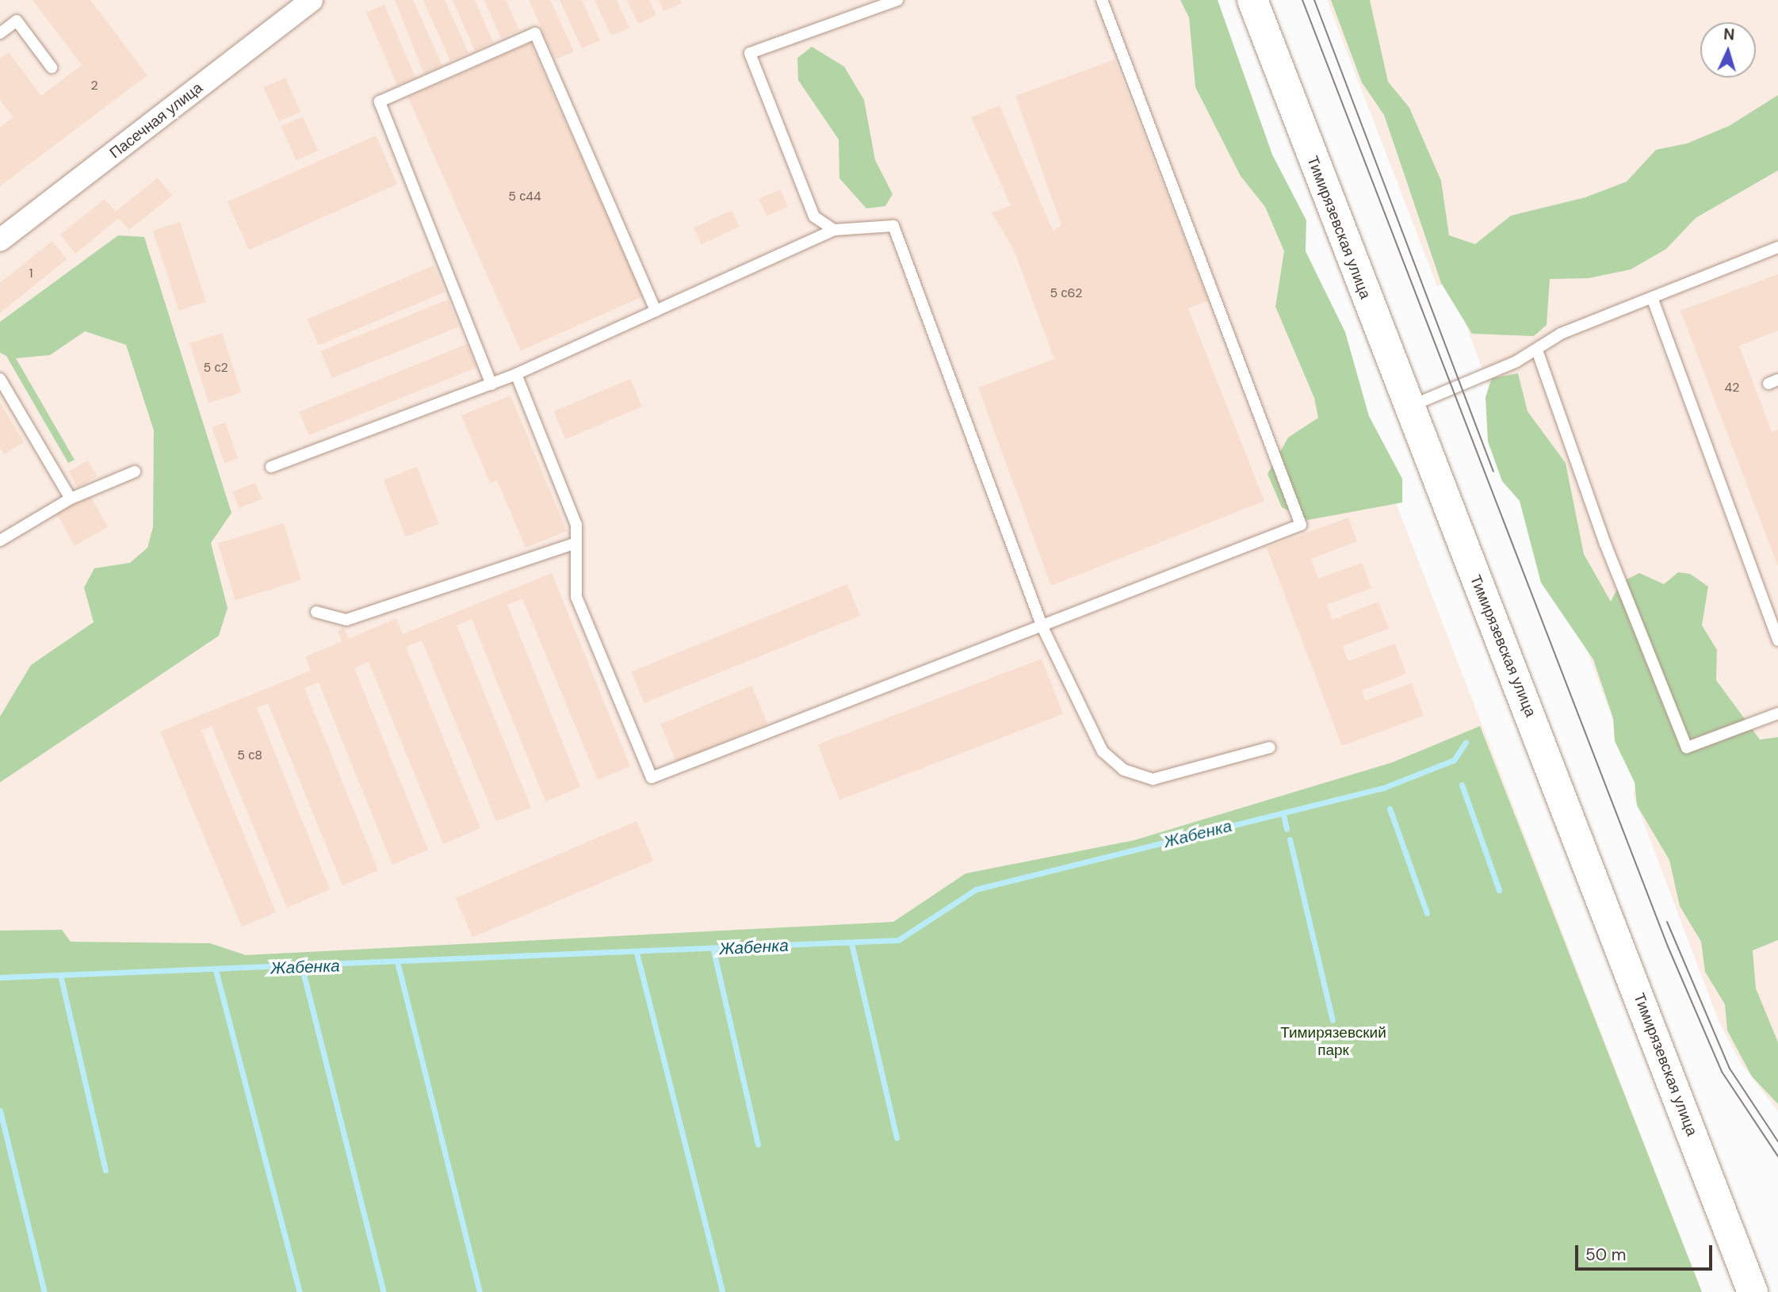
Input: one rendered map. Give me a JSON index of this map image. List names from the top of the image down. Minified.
{"streets":{"main road":["Тимирязевская улица"],"street":["Пасечная улица"]},"water":["Жабенка"],"parks":["Тимирязевский парк"],"house_numbers":["2","5 с44","1","5 с62","5 с2","42","5 с8"],"scale_bar":"50 m","north":"top"}
